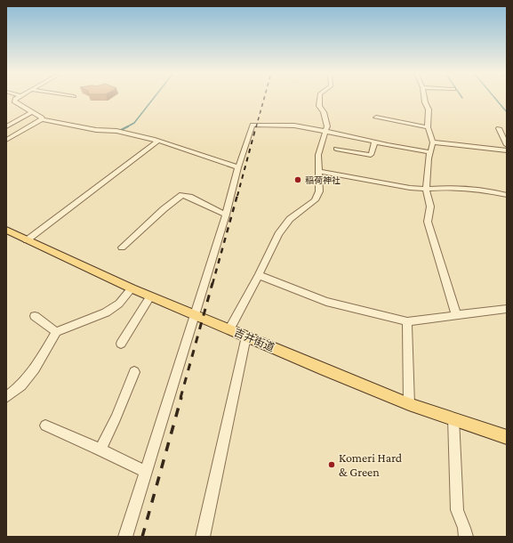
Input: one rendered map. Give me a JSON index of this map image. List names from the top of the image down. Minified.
{"streets":{"main road":["吉井街道"]},"places":["稲荷神社","Komeri Hard & Green"]}
